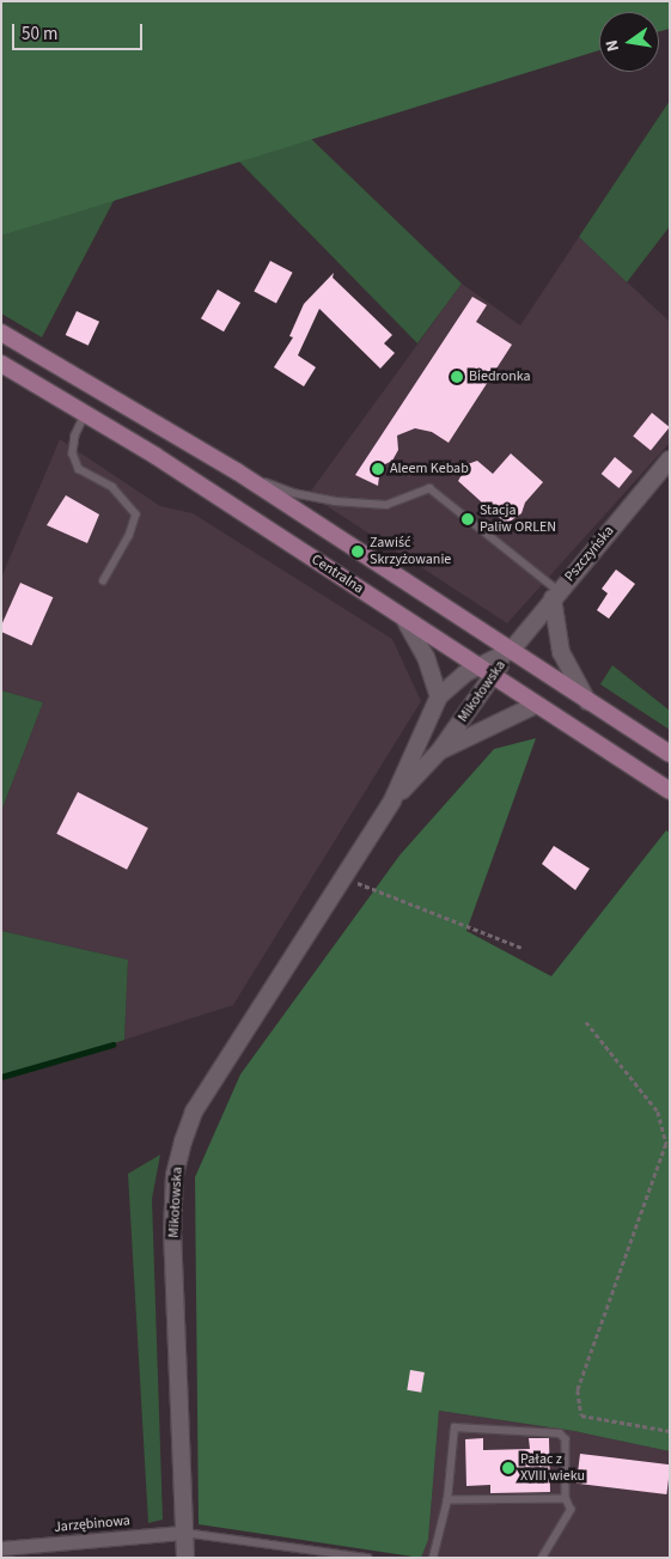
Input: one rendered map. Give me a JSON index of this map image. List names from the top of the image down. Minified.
{"streets":{"main road":["Pszczyńska","Centralna","Mikołowska"],"street":["Jarzębinowa"]},"crossings":[["Pszczyńska","Centralna"],["Pszczyńska","Mikołowska"],["Centralna","Mikołowska"],["Mikołowska","Jarzębinowa"]],"places":["Biedronka","Aleem Kebab","Stacja Paliw ORLEN","Zawiść Skrzyżowanie","Pałac z XVIII wieku"],"scale_bar":"50 m","north":"left"}
